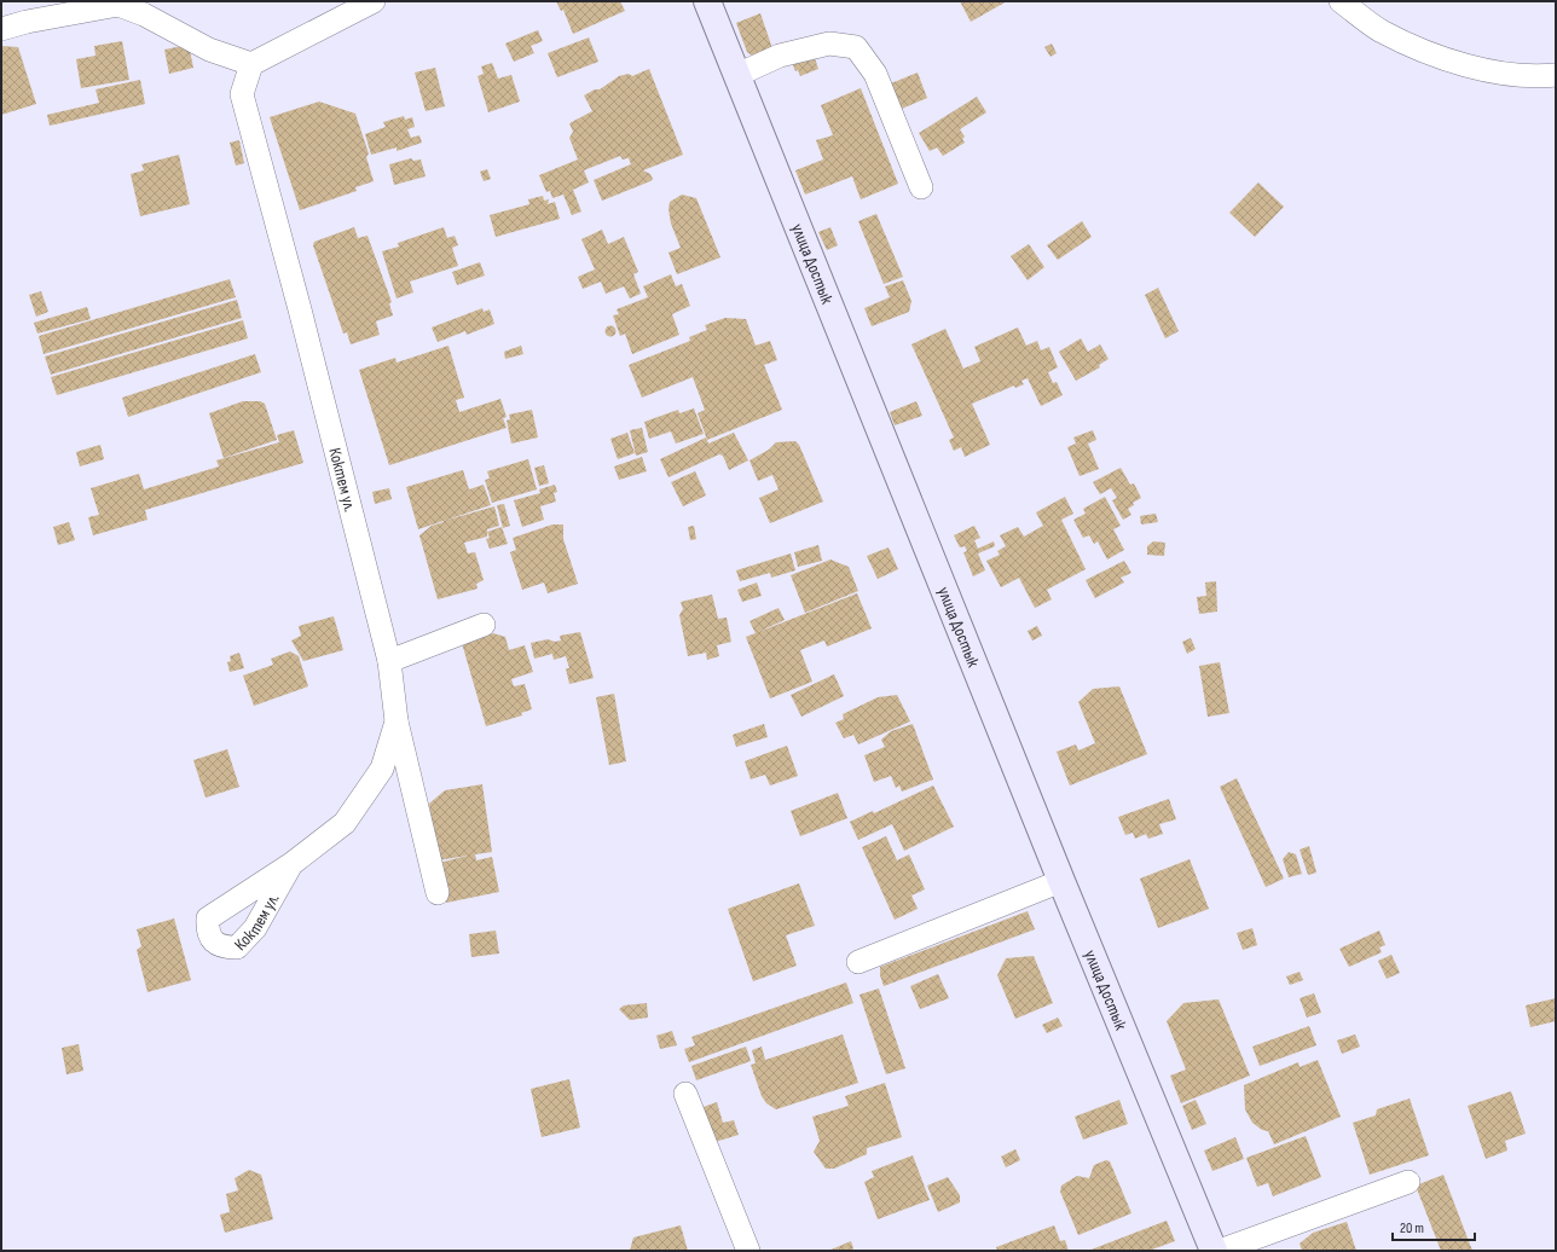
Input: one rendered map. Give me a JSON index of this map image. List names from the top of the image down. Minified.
{"streets":{"main road":["улица Достык"],"street":["Коктем ул."]},"scale_bar":"20 m"}
